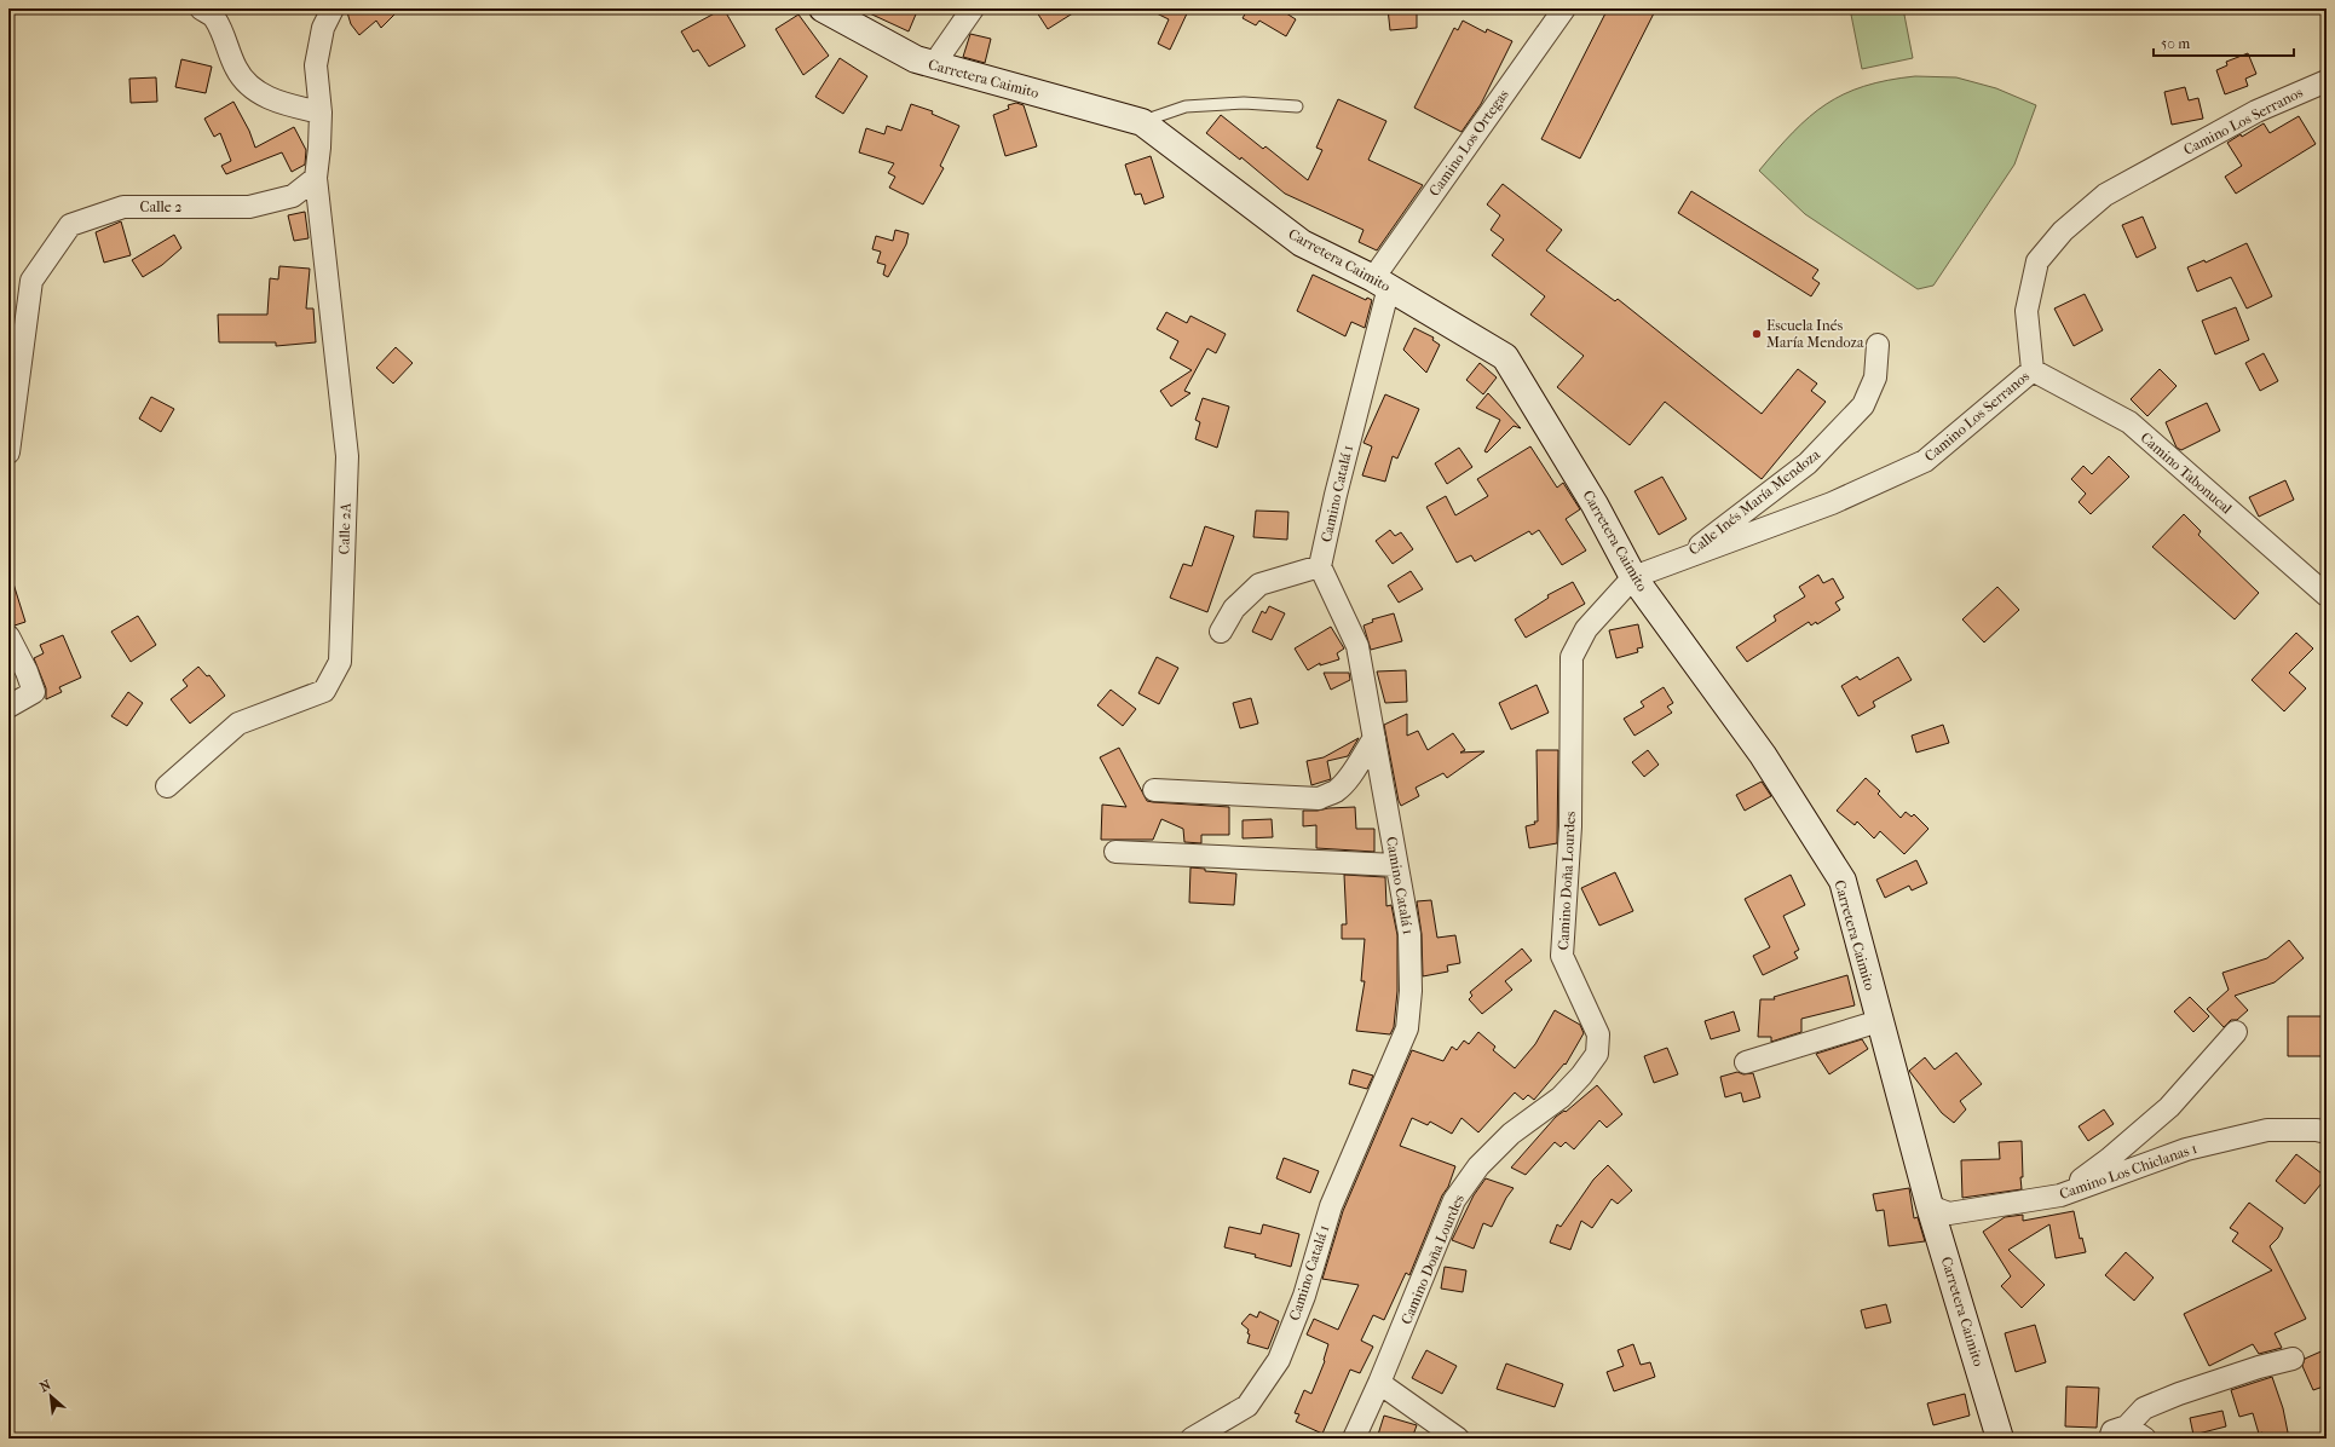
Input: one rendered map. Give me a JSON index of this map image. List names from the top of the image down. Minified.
{"streets":{"street":["Carretera Caimito","Camino Los Serranos","Camino Los Ortegas","Calle 2","Camino Tabonucal","Camino Catalá 1","Calle Inés María Mendoza","Calle 2A","Camino Doña Lourdes","Camino Los Chiclanas 1"]},"crossings":[["Carretera Caimito","Camino Los Serranos"],["Carretera Caimito","Camino Los Ortegas"],["Carretera Caimito","Camino Catalá 1"],["Carretera Caimito","Camino Doña Lourdes"],["Carretera Caimito","Camino Los Chiclanas 1"],["Camino Los Serranos","Camino Tabonucal"],["Camino Los Serranos","Calle Inés María Mendoza"],["Camino Los Serranos","Camino Doña Lourdes"],["Camino Los Ortegas","Camino Catalá 1"],["Calle 2","Calle 2A"]],"places":["Escuela Inés María Mendoza"],"scale_bar":"50 m","north":"top left"}
